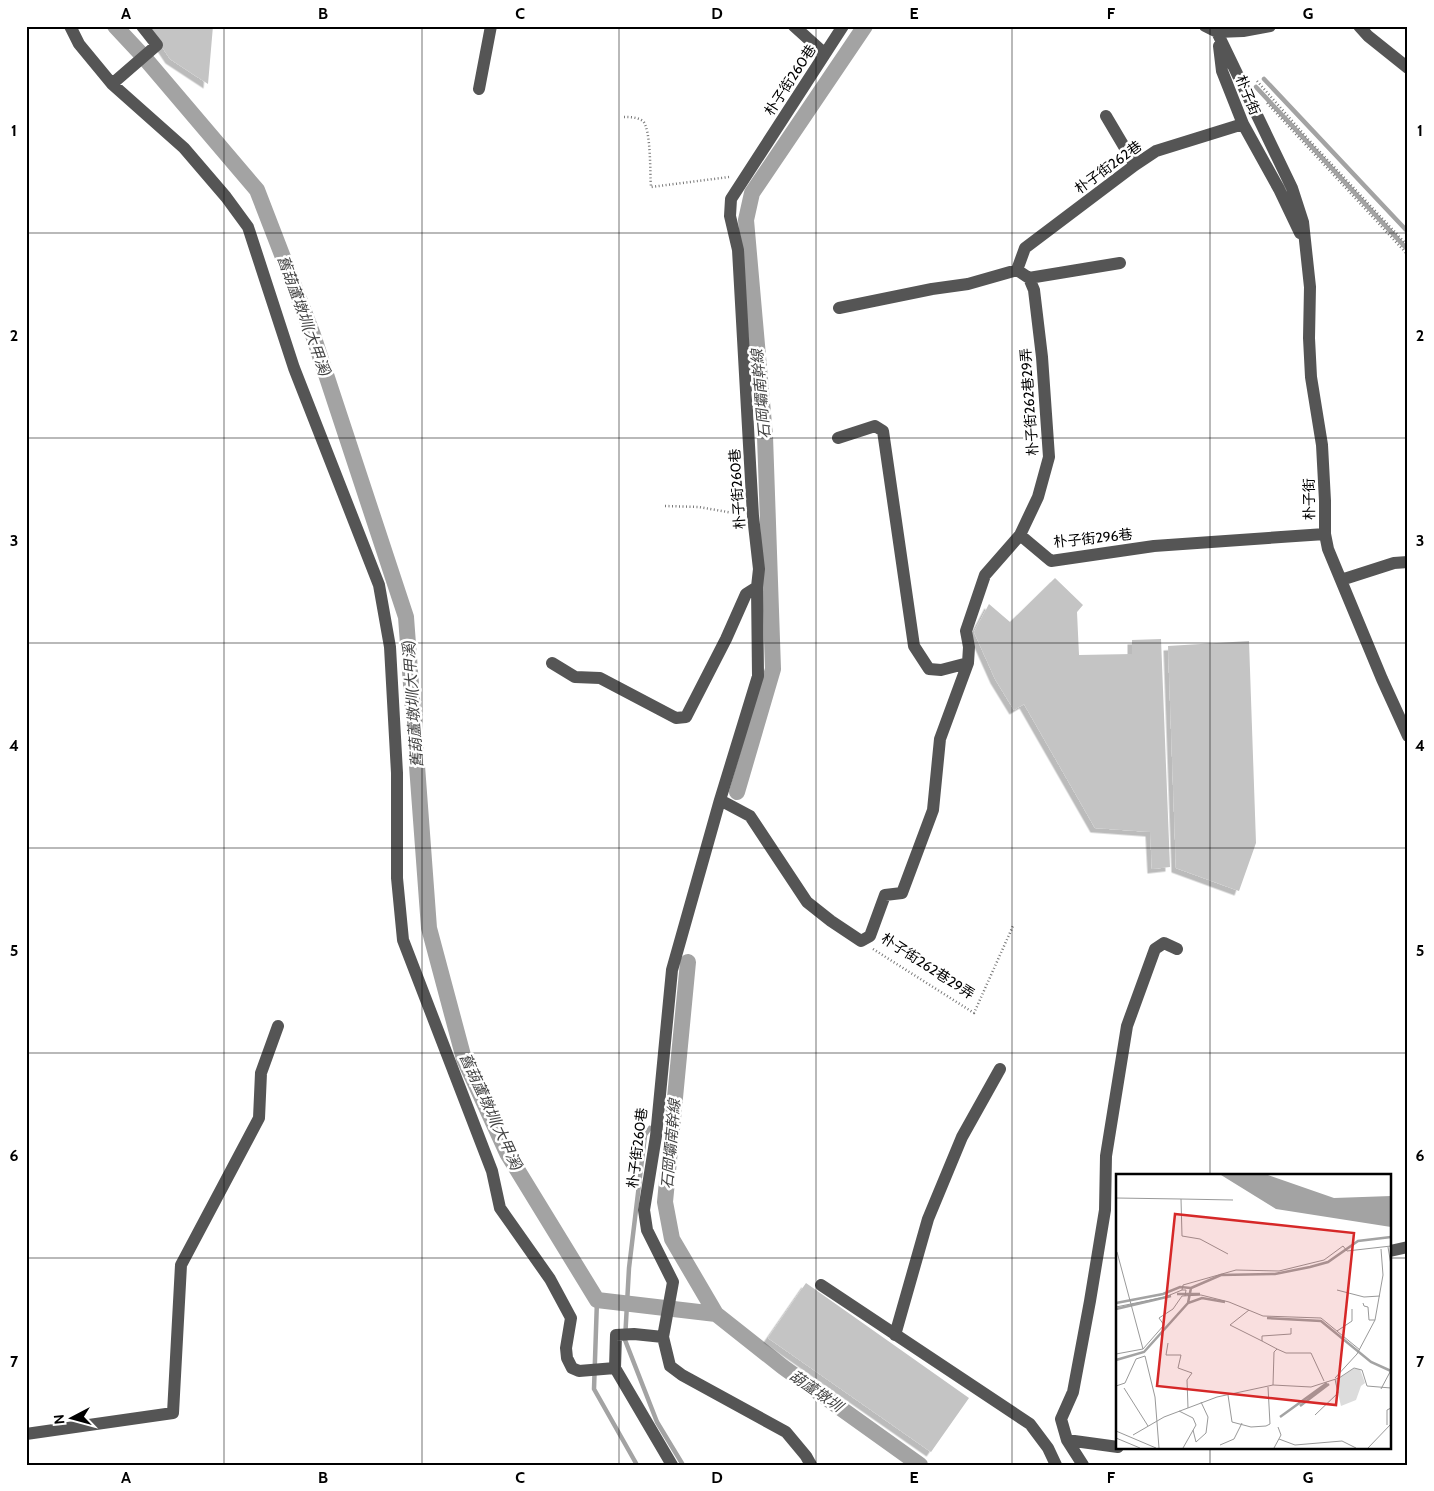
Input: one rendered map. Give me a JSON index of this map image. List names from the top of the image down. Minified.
{"streets":{"street":["朴子街260巷","朴子街","朴子街262巷","朴子街262巷29弄","朴子街296巷"]},"crossings":[["朴子街","朴子街262巷"],["朴子街","朴子街296巷"],["朴子街262巷29弄","朴子街296巷"]],"water":["舊葫蘆墩圳(大甲溪)","石岡壩南幹線","葫蘆墩圳"],"north":"left","grid":{"columns":["A","B","C","D","E","F","G"],"rows":["1","2","3","4","5","6","7"]}}
